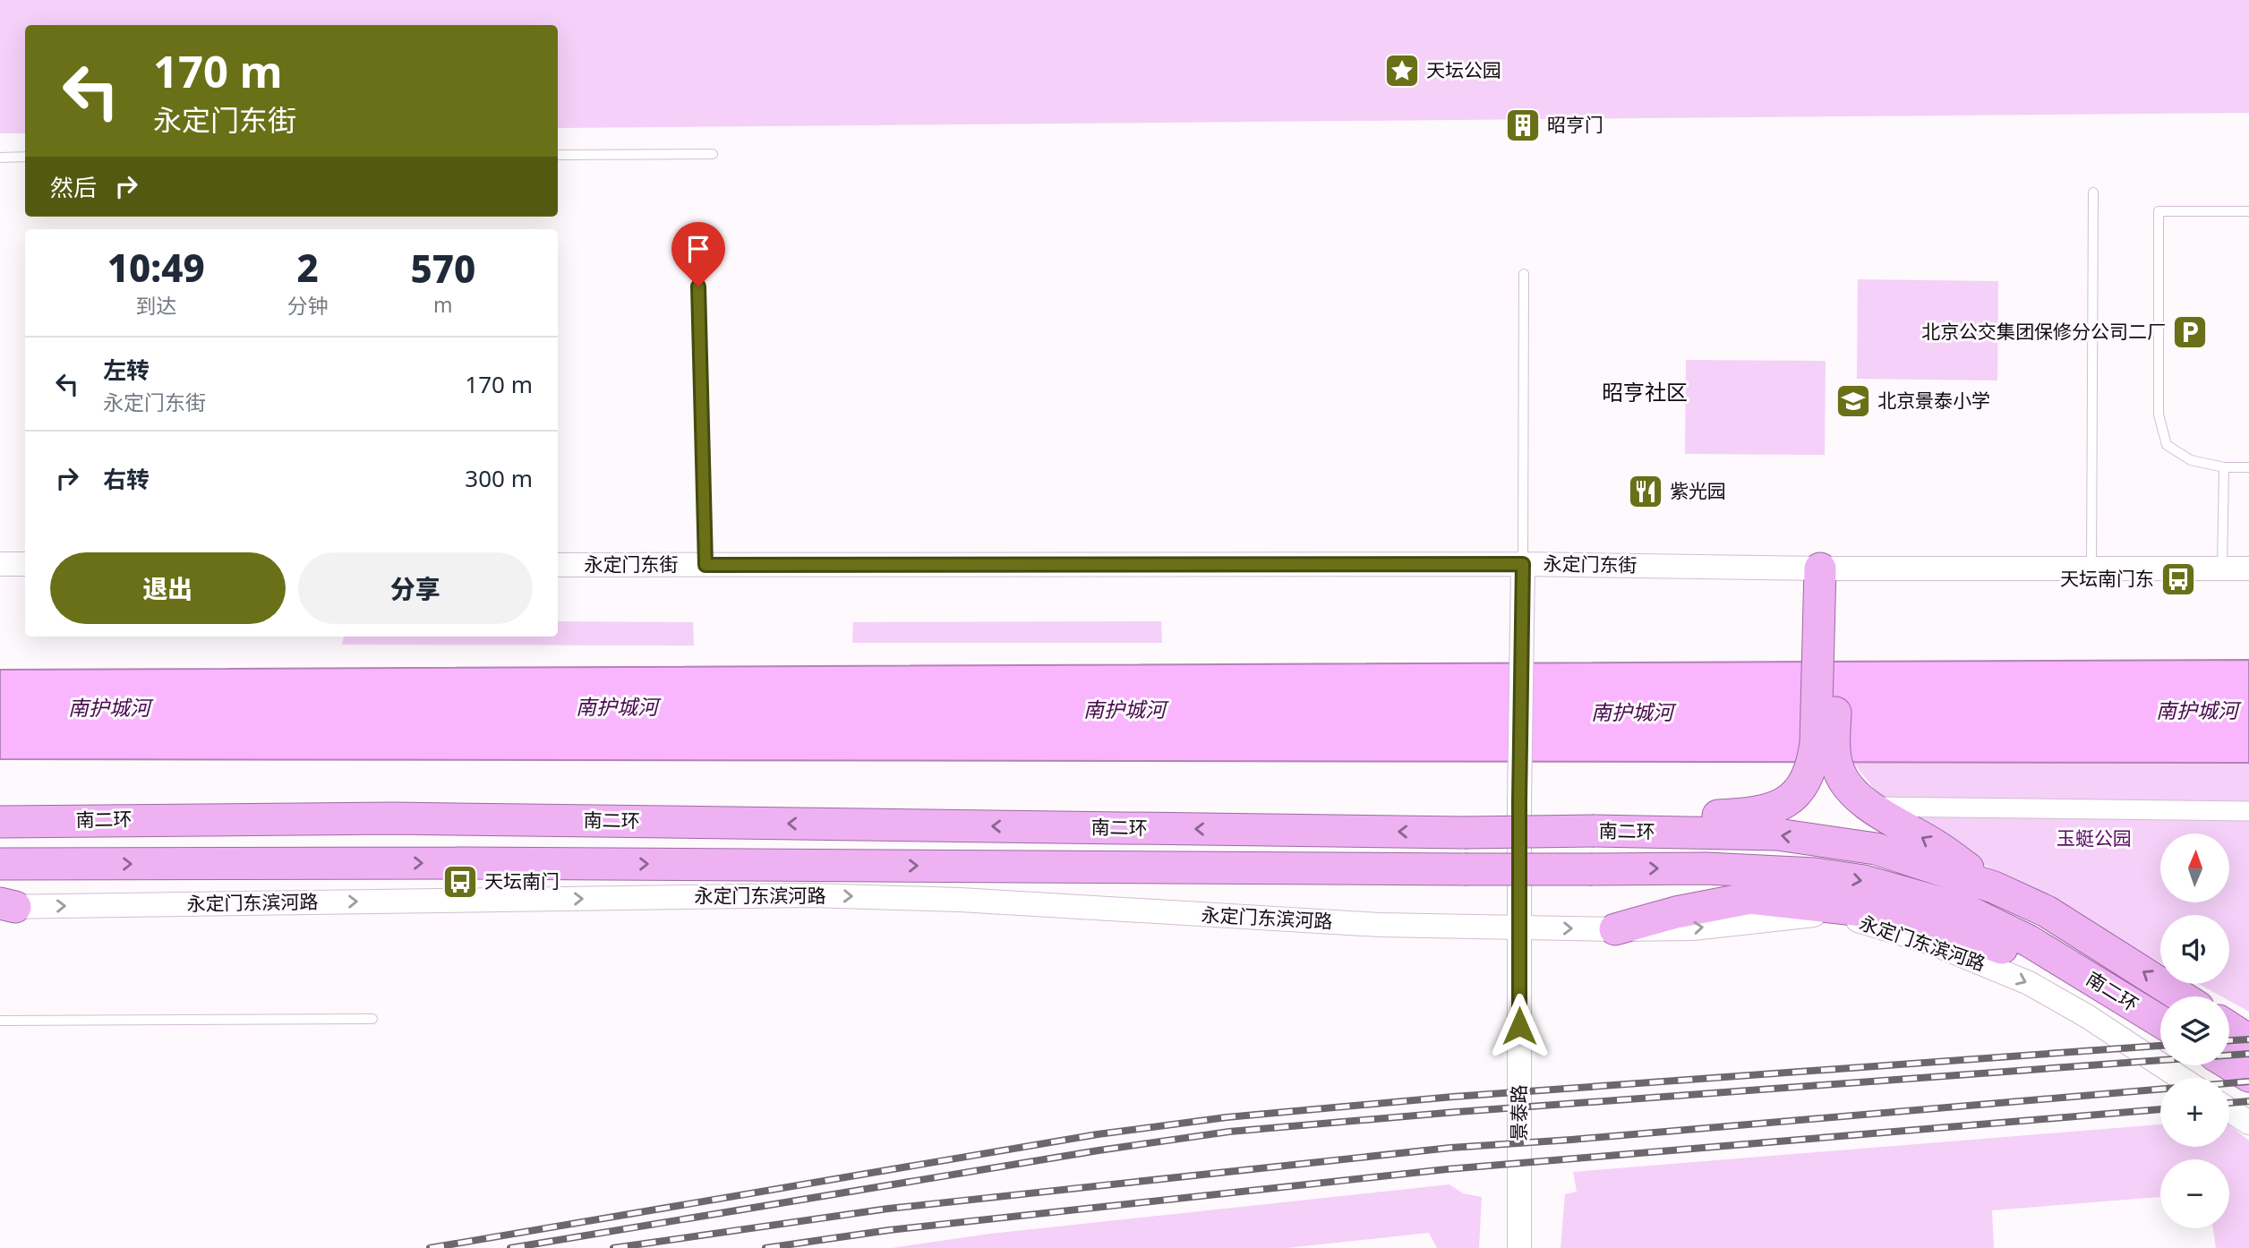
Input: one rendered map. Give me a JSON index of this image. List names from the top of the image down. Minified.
{"streets":{"highway":["南二环"],"street":["永定门东街","永定门东滨河路","景泰路"]},"crossings":[["永定门东街","景泰路"],["永定门东滨河路","景泰路"]],"one_way":["永定门东滨河路"],"districts":["昭亨社区"],"water":["南护城河"],"parks":["玉蜓公园"],"places":{"place":["天坛公园"],"building":["昭亨门"],"parking":["北京公交集团保修分公司二厂"],"school or university":["北京景泰小学"],"restaurant":["紫光园"],"bus stop":["天坛南门东","天坛南门"]},"north":"top","page":{"turn":["170 m","永定门东街"],"then":"然后","eta":["10:49","到达","2","分钟","570","m"],"list":[{"name":"左转","note":"永定门东街","value":"170 m"},{"name":"右转","value":"300 m"}],"buttons":["退出","分享"],"map_buttons":["+","−"]}}
